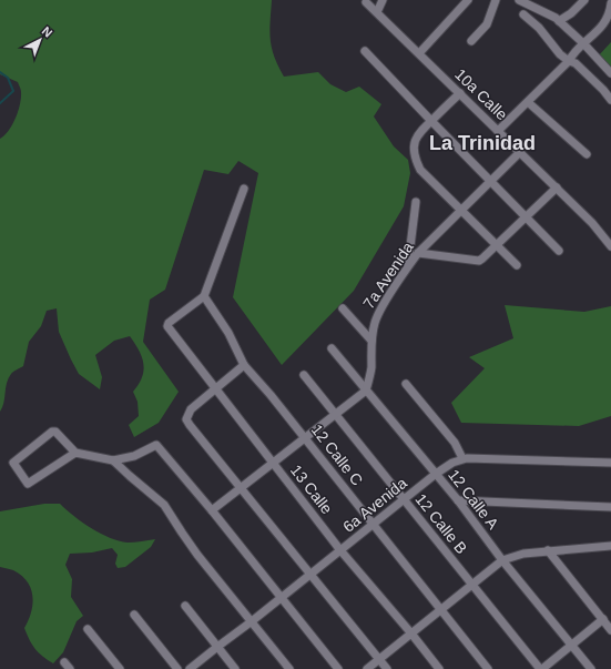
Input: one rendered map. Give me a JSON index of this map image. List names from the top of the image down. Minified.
{"streets":{"street":["10a Calle","7a Avenida","12 Calle C","13 Calle","12 Calle A","6a Avenida","12 Calle B"]},"crossings":[["10a Calle","7a Avenida"],["7a Avenida","12 Calle A"],["12 Calle C","13 Calle"],["12 Calle C","6a Avenida"],["13 Calle","6a Avenida"],["12 Calle A","6a Avenida"],["6a Avenida","12 Calle B"]],"districts":["La Trinidad"],"north":"top right"}
